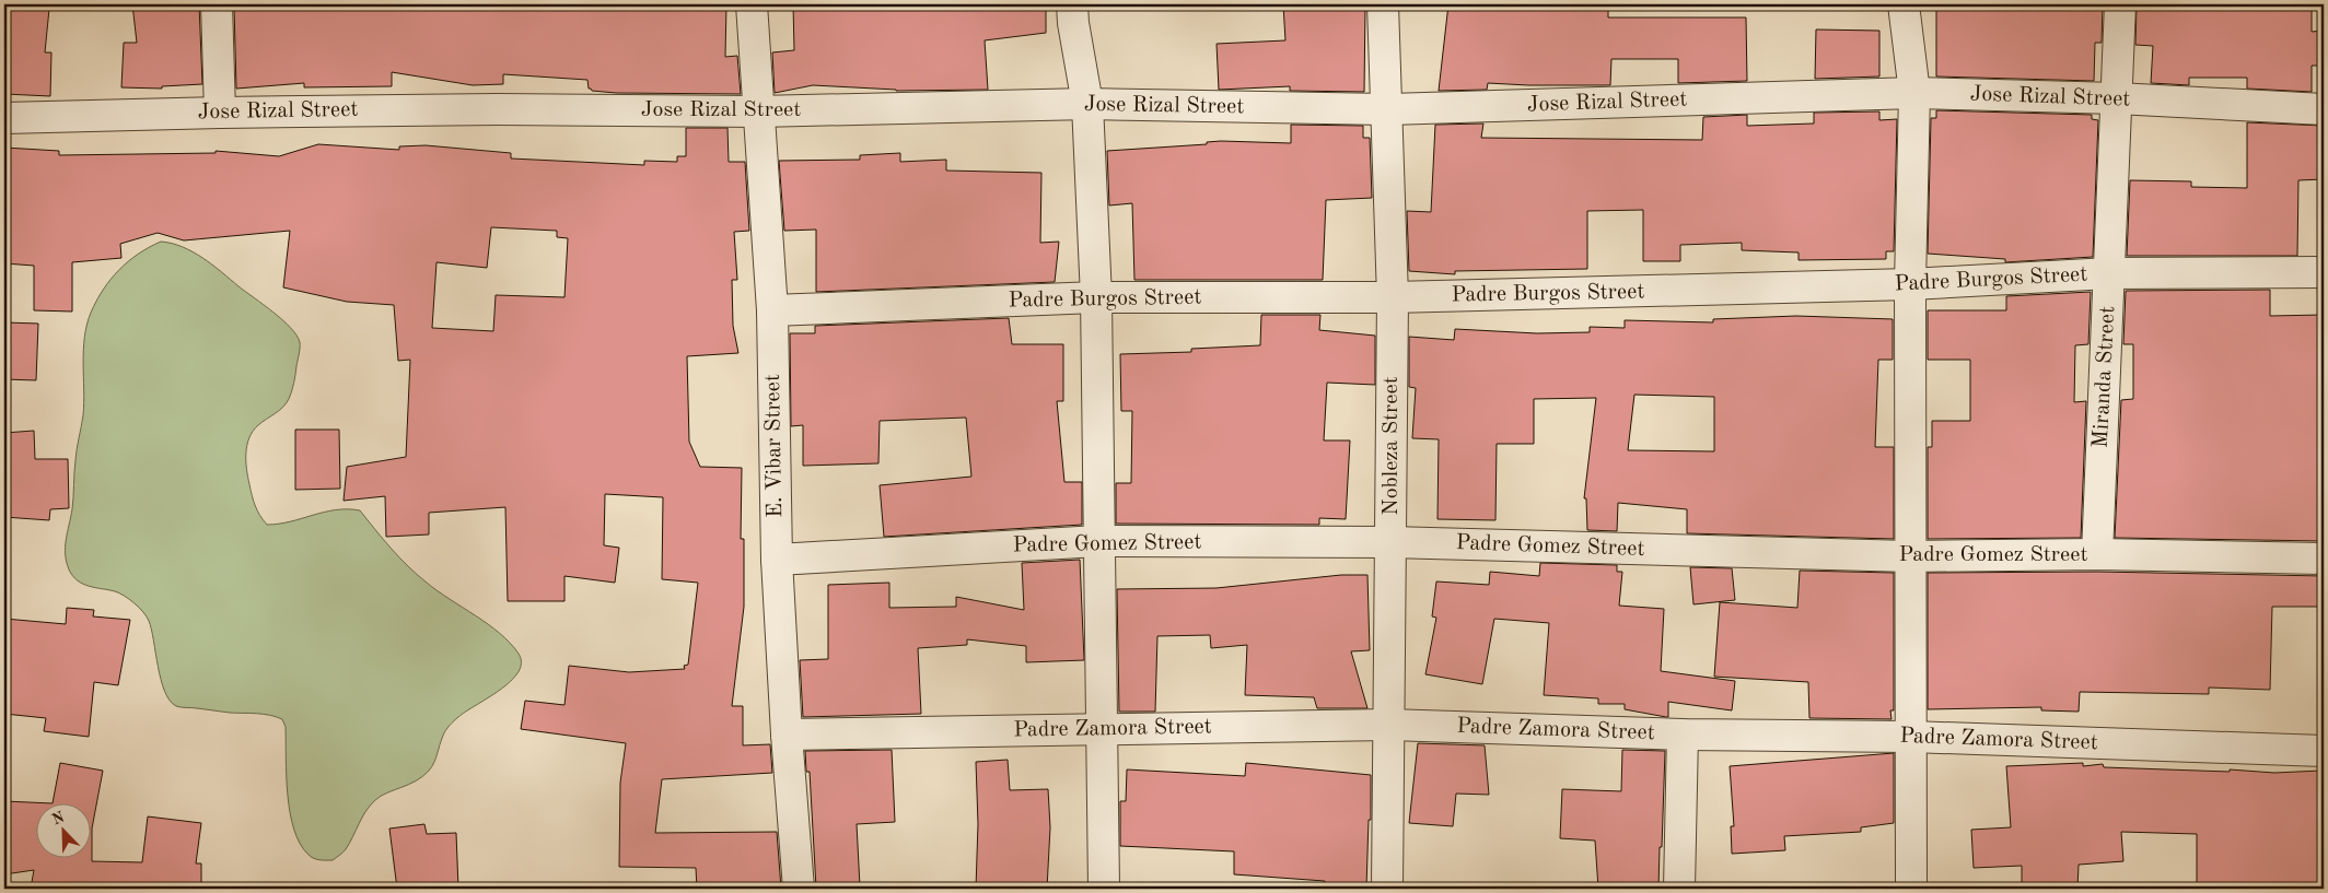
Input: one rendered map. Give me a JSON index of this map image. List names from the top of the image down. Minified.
{"streets":{"street":["Jose Rizal Street","Padre Burgos Street","Miranda Street","E. Vibar Street","Nobleza Street","Padre Gomez Street","Padre Zamora Street"]},"crossings":[["Jose Rizal Street","Miranda Street"],["Jose Rizal Street","E. Vibar Street"],["Jose Rizal Street","Nobleza Street"],["Padre Burgos Street","Miranda Street"],["Padre Burgos Street","E. Vibar Street"],["Padre Burgos Street","Nobleza Street"],["Miranda Street","Padre Gomez Street"],["E. Vibar Street","Padre Gomez Street"],["E. Vibar Street","Padre Zamora Street"],["Nobleza Street","Padre Gomez Street"],["Nobleza Street","Padre Zamora Street"]],"north":"top left"}
